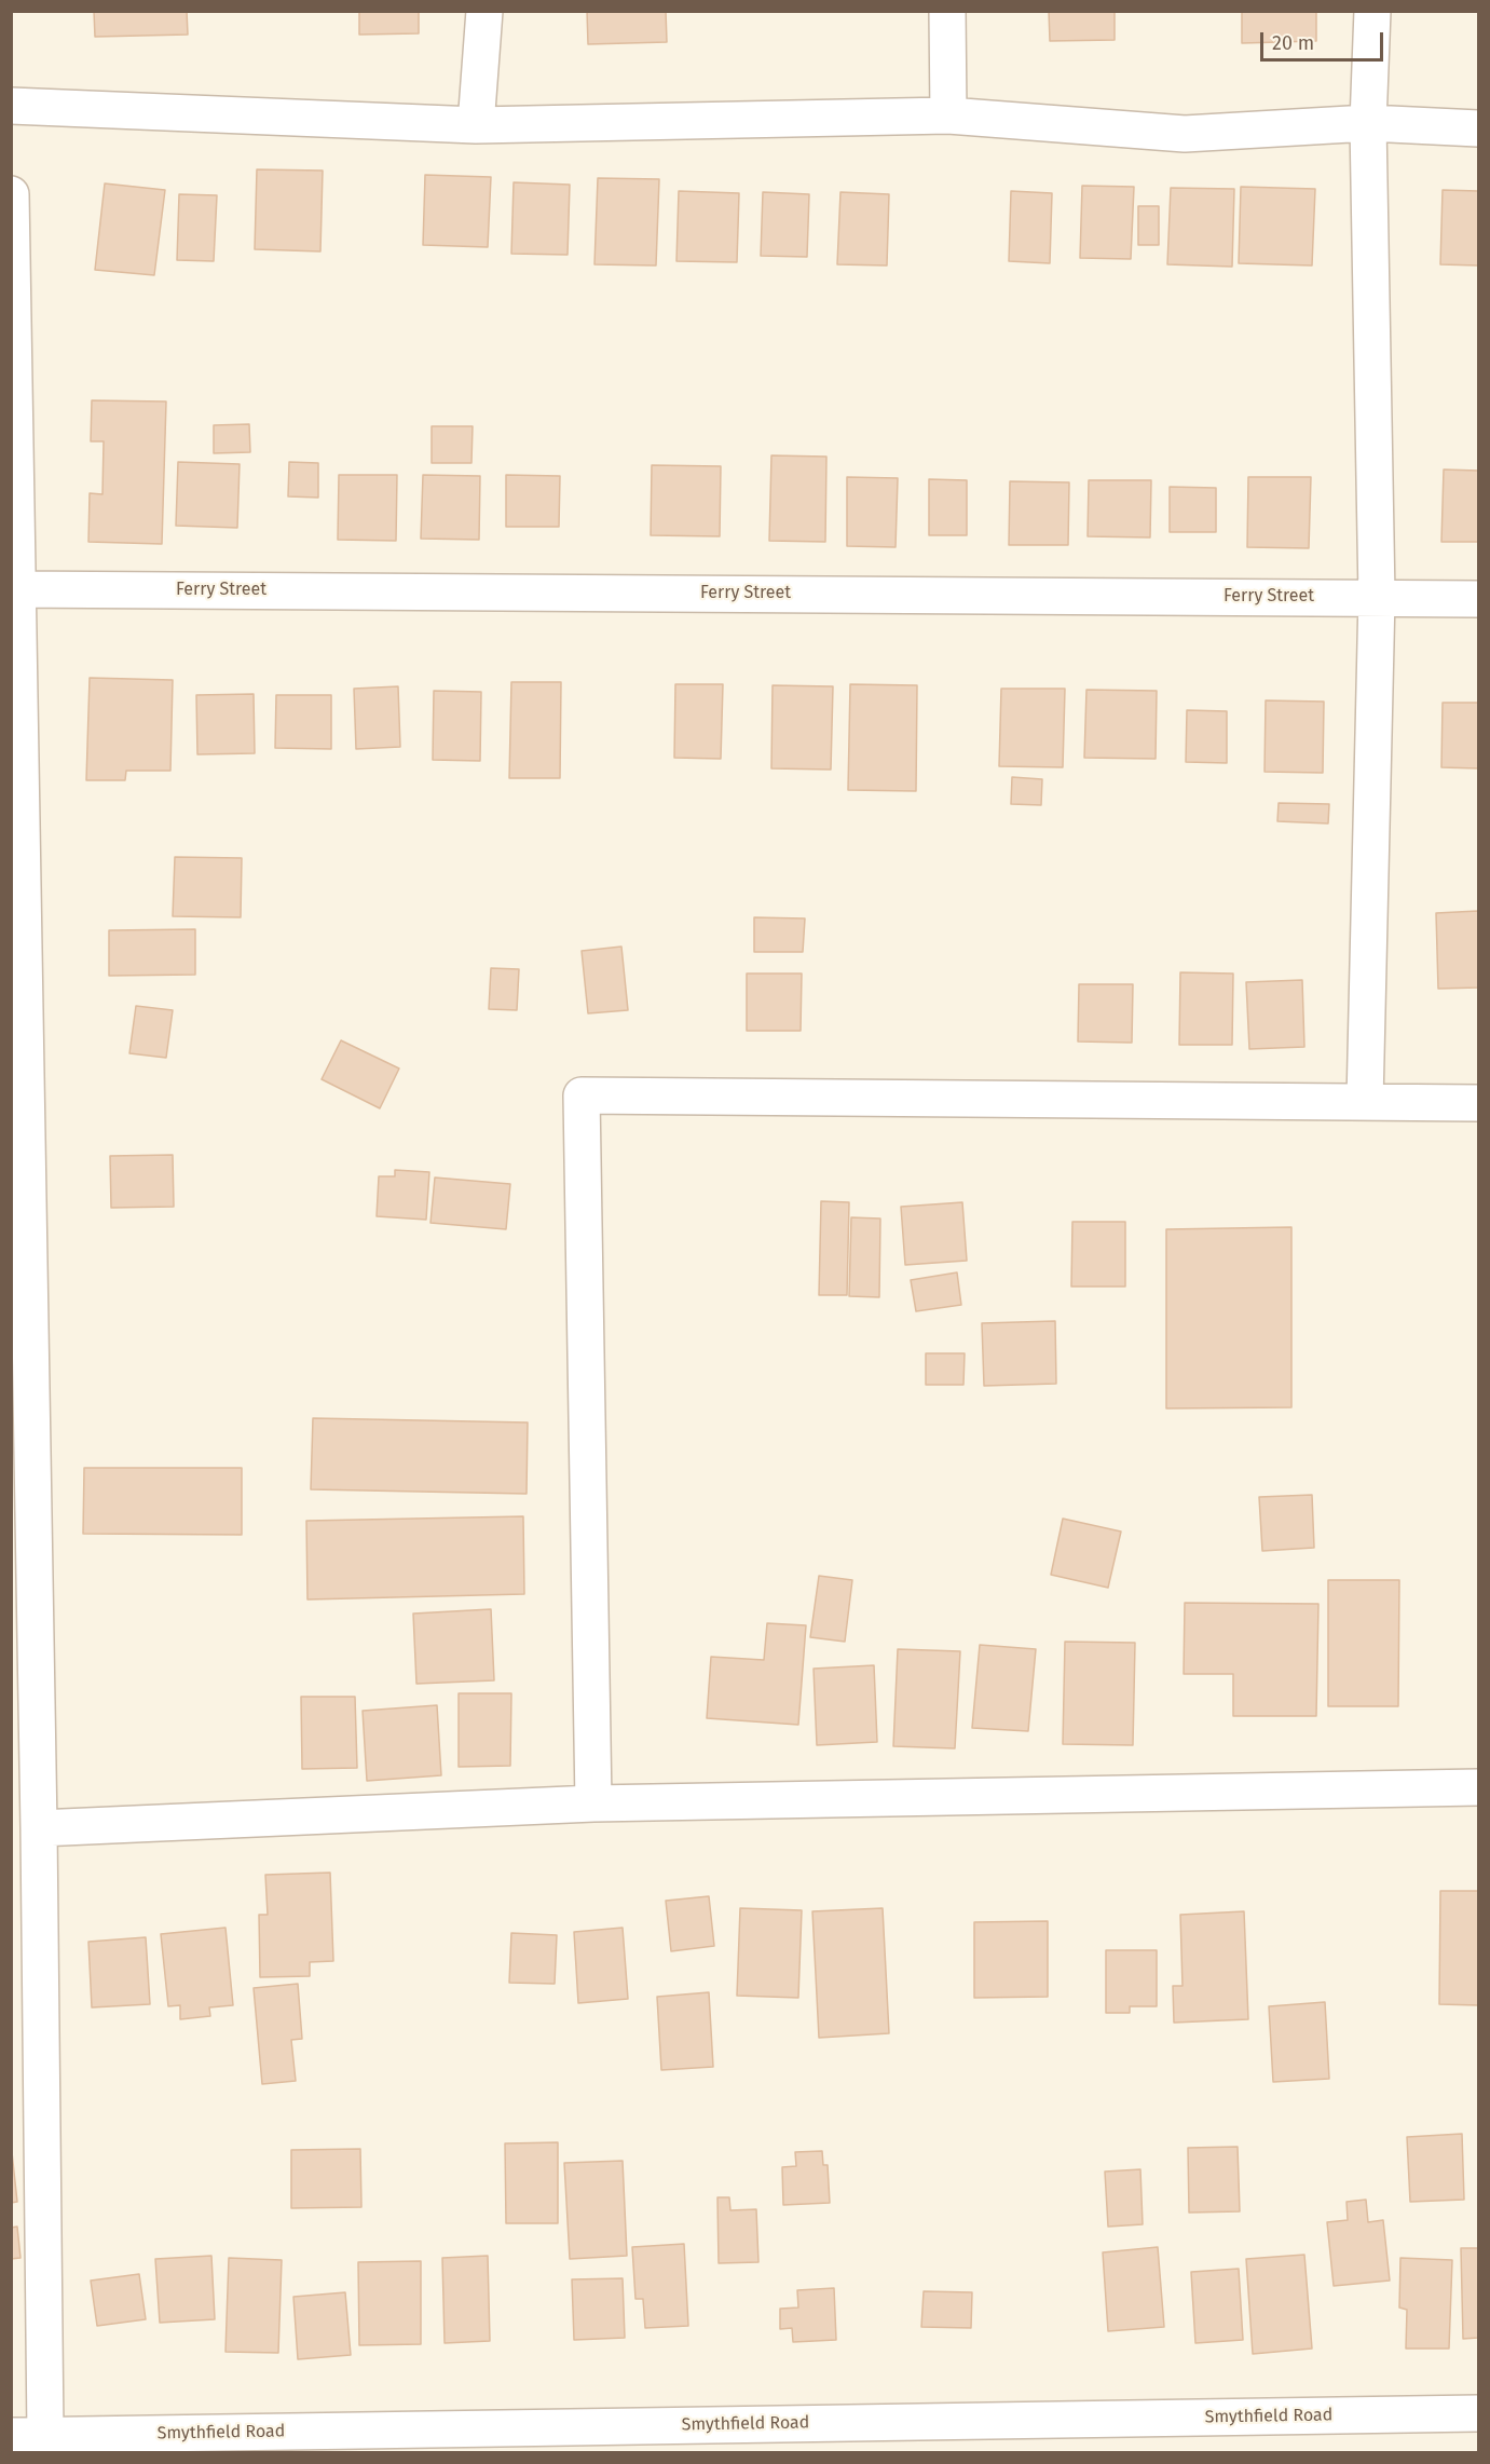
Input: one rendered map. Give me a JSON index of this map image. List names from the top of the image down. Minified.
{"streets":{"street":["Ferry Street","Smythfield Road"]},"scale_bar":"20 m"}
